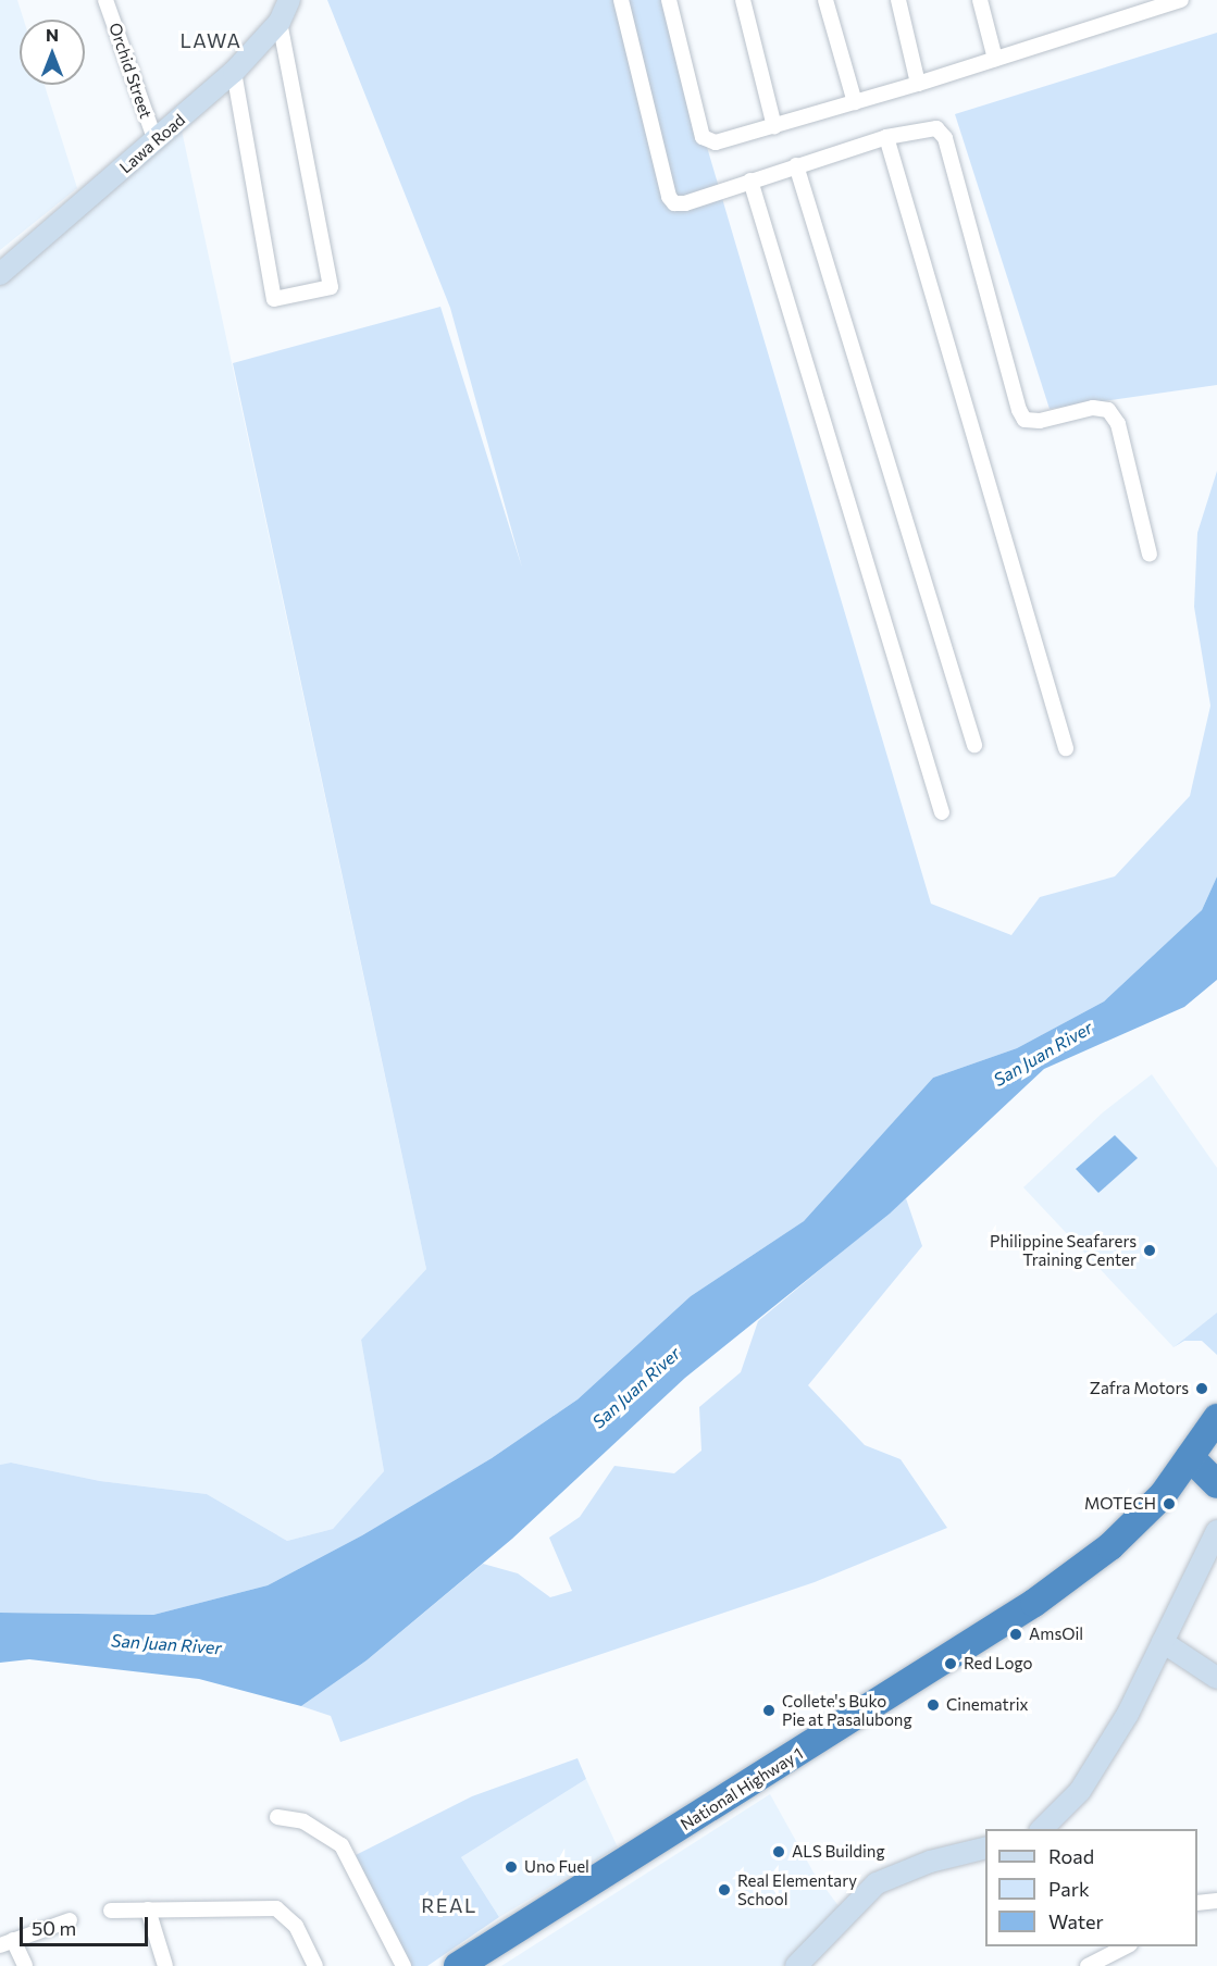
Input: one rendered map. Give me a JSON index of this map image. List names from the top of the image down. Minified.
{"streets":{"highway":["National Highway 1"],"main road":["Lawa Road"],"street":["Orchid Street"]},"crossings":[["Orchid Street","Lawa Road"]],"districts":["LAWA","REAL"],"water":["San Juan River"],"places":["Philippine Seafarers Training Center","Zafra Motors","MOTECH","AmsOil","Red Logo","Cinematrix","Collete's Buko Pie at Pasalubong","ALS Building","Uno Fuel","Real Elementary School"],"legend":["Road","Park","Water"],"scale_bar":"50 m","north":"top"}
